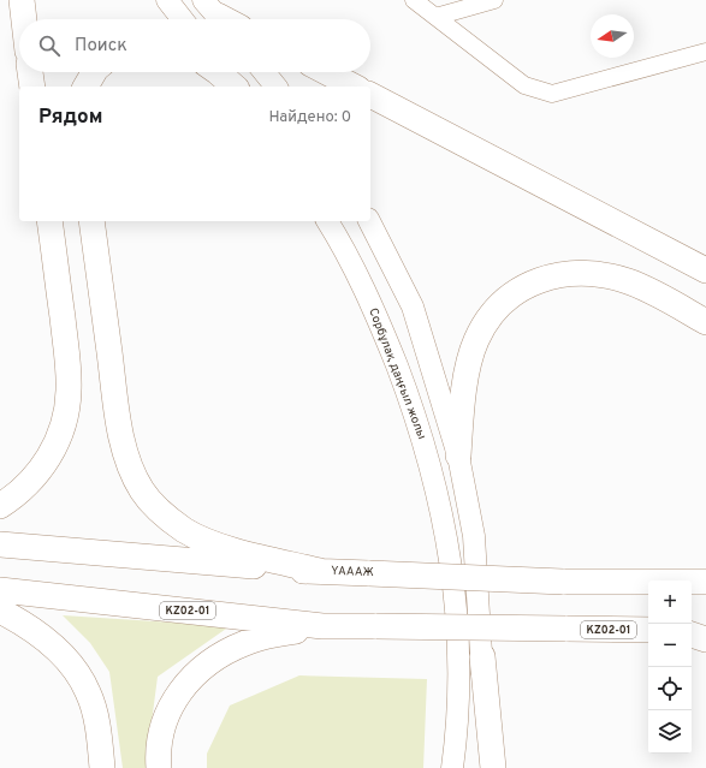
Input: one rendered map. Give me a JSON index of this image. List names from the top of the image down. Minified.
{"streets":{"highway":["ҮАААЖ","KZ02-01"],"main road":["Сорбұлақ даңғыл жолы"]},"north":"left","page":{"search":"Поиск","heading":["Рядом","Найдено: 0"],"map_buttons":["+","−"]}}
